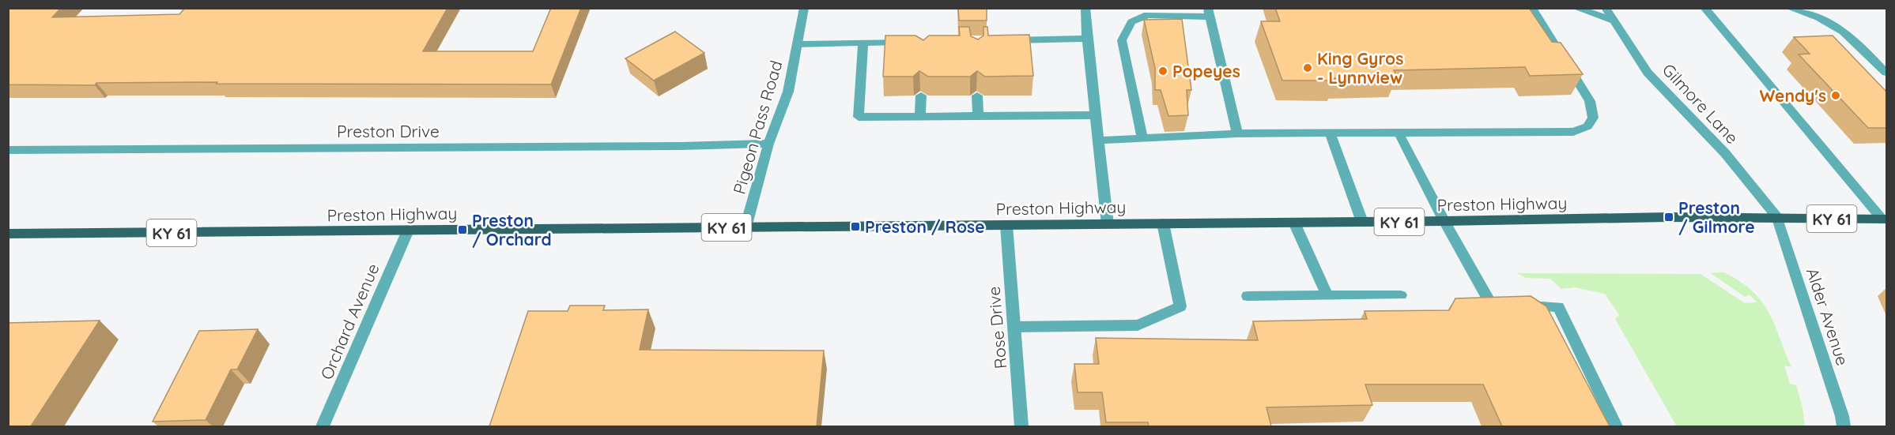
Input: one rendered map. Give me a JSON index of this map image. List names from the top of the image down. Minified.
{"streets":{"main road":["Preston Highway","KY 61"],"street":["Gilmore Lane","Pigeon Pass Road","Preston Drive","Alder Avenue","Orchard Avenue","Rose Drive"]},"crossings":[["Gilmore Lane","Preston Highway"],["Gilmore Lane","Alder Avenue"],["Pigeon Pass Road","Preston Drive"],["Pigeon Pass Road","Preston Highway"],["Preston Highway","Alder Avenue"],["Preston Highway","Orchard Avenue"],["Preston Highway","Rose Drive"]],"places":{"other":["King Gyros - Lynnview","Popeyes","Wendy's"],"transit":["Preston / Gilmore","Preston / Rose","Preston / Orchard"]}}
